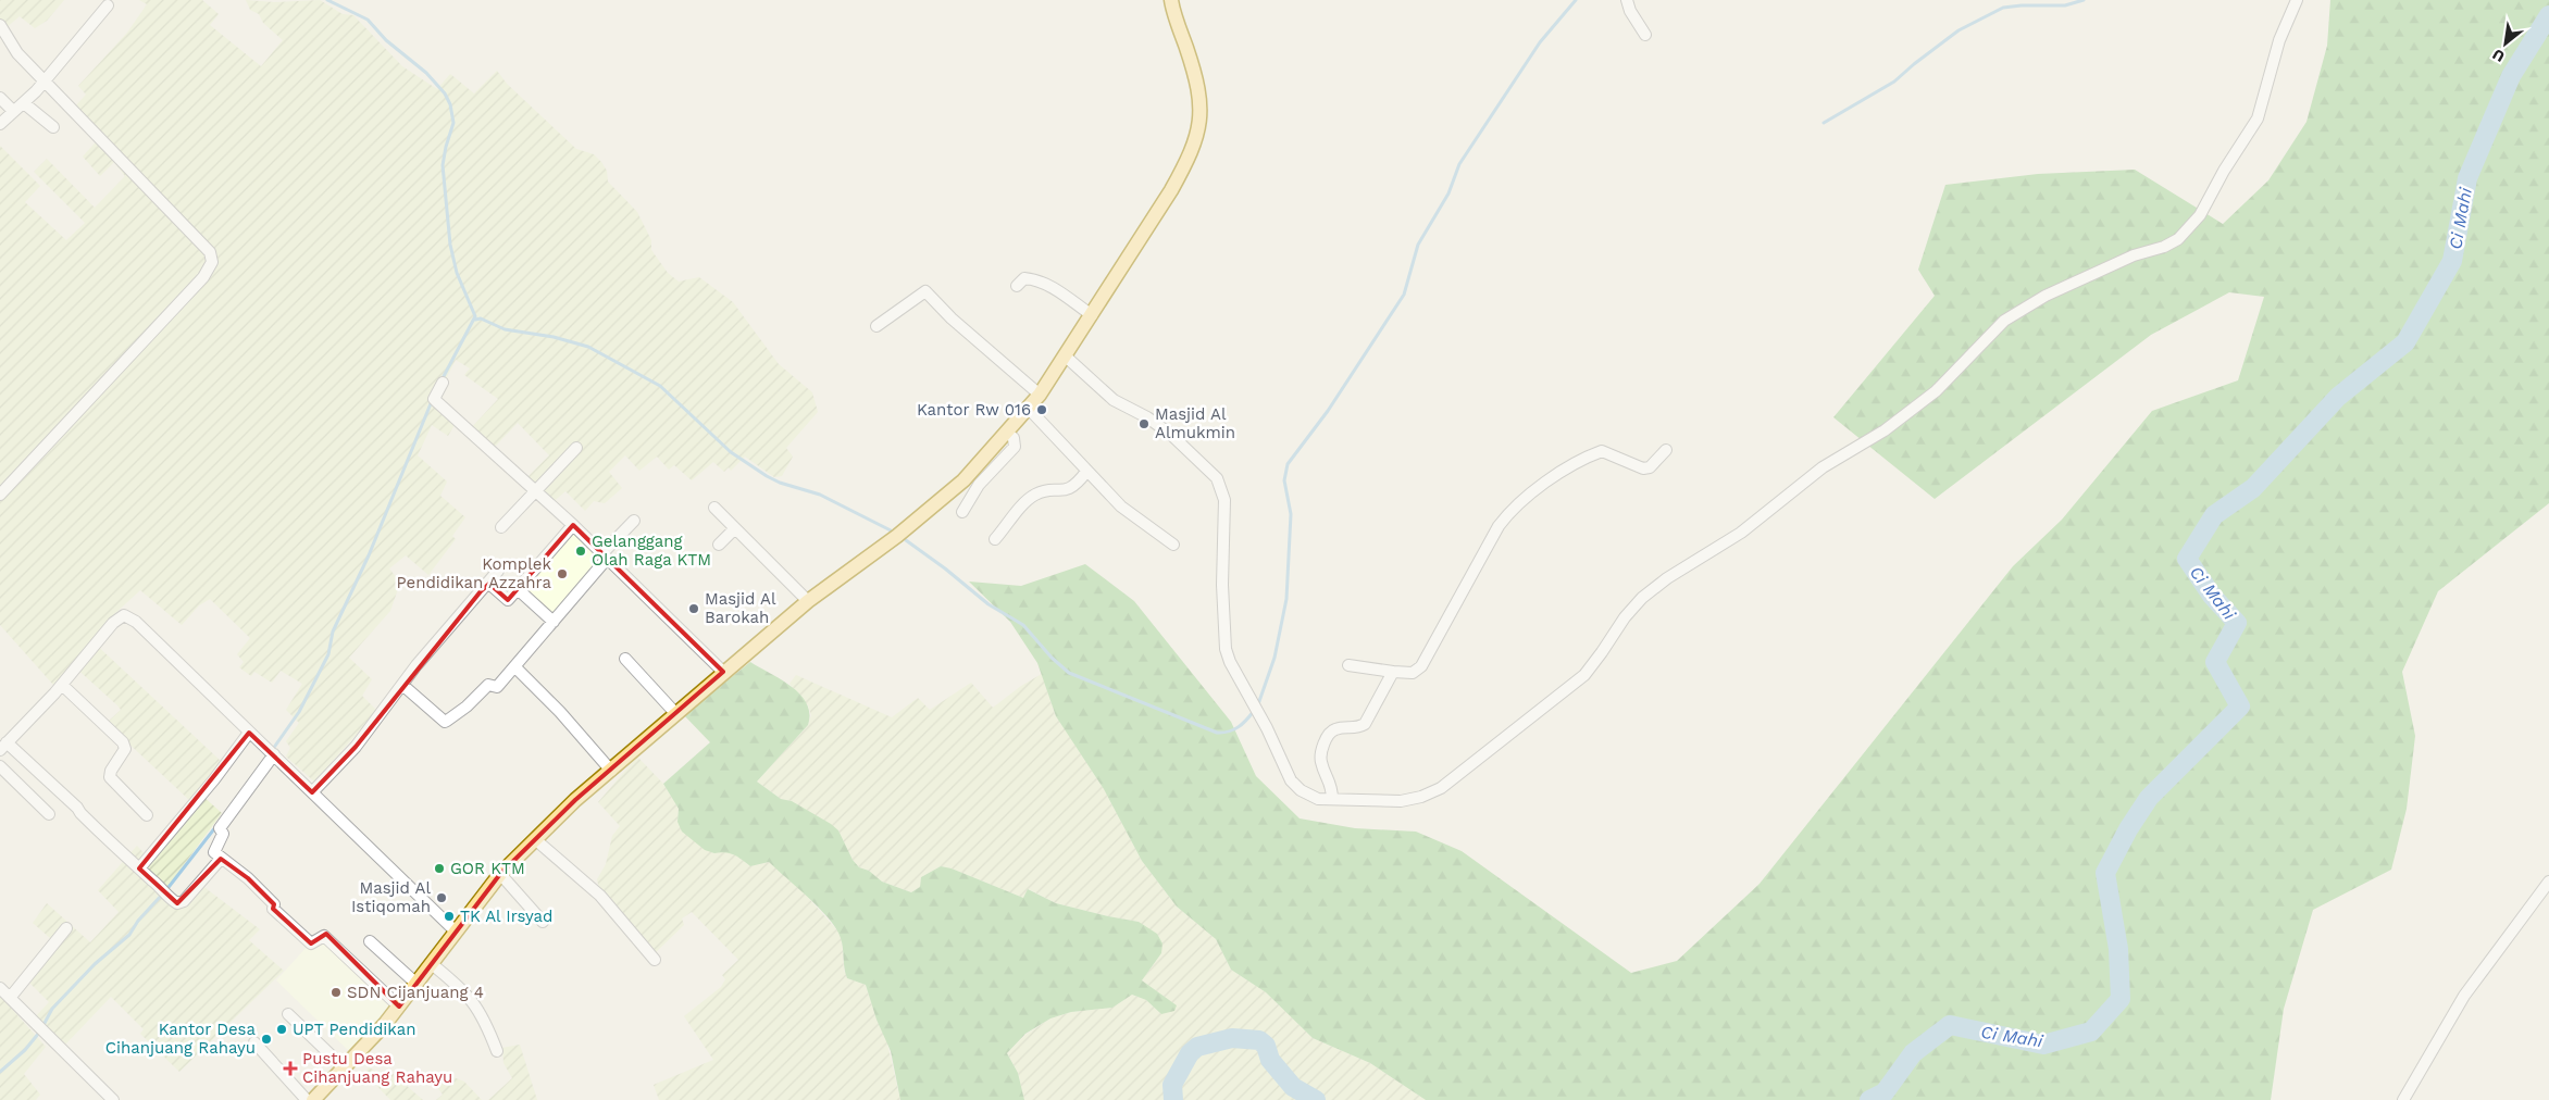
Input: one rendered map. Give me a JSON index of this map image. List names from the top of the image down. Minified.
{"water":["Ci Mahi"],"places":{"other":["Kantor Rw 016","Masjid Al Almukmin","Gelanggang Olah Raga KTM","Komplek Pendidikan Azzahra","Masjid Al Barokah","GOR KTM","Masjid Al Istiqomah","TK Al Irsyad","SDN Cijanjuang 4","UPT Pendidikan","Kantor Desa Cihanjuang Rahayu"],"health":["Pustu Desa Cihanjuang Rahayu"]},"north":"bottom left"}
